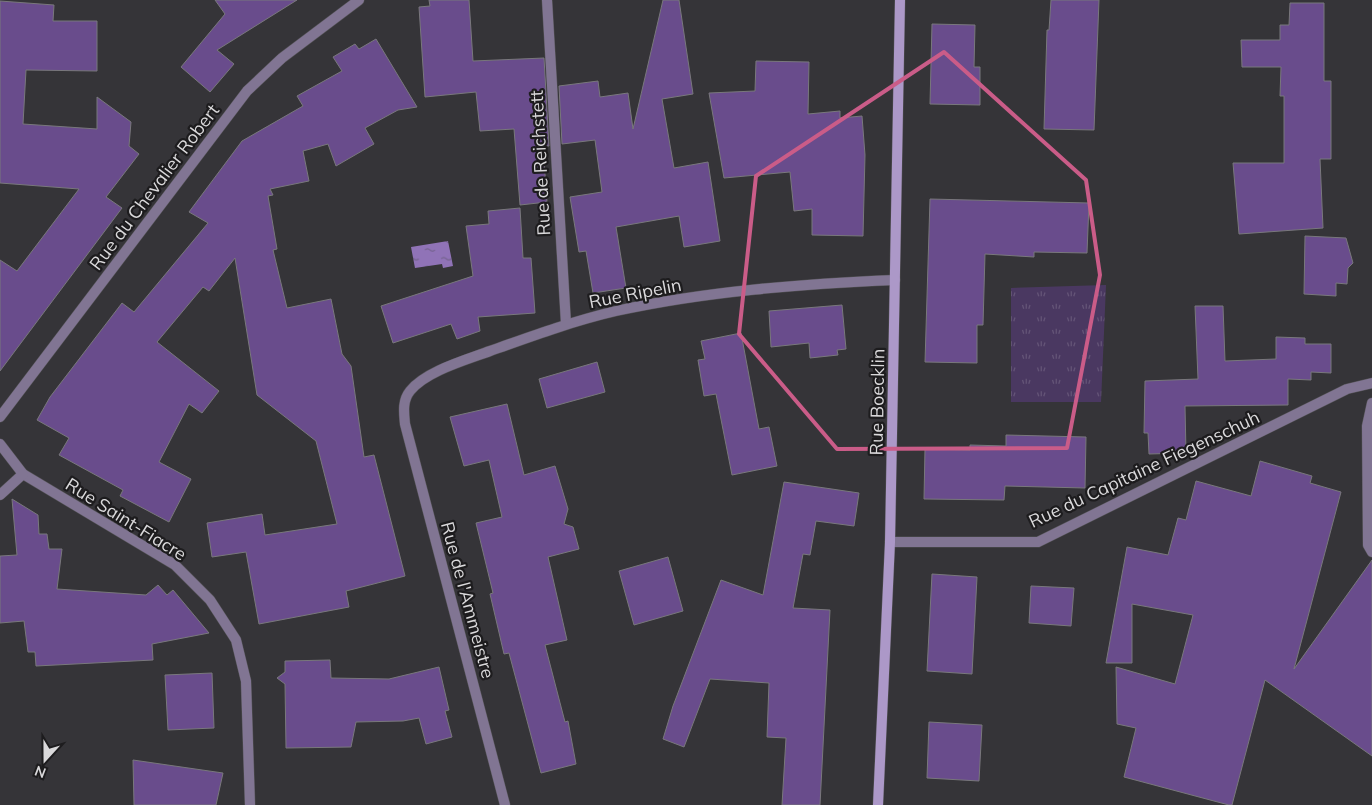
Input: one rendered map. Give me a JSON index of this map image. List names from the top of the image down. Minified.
{"streets":{"main road":["Rue Boecklin"],"street":["Rue de Reichstett","Rue du Chevalier Robert","Rue Ripelin","Rue du Capitaine Fiegenschuh","Rue Saint-Fiacre","Rue de l'Ammeistre"]},"crossings":[["Rue de Reichstett","Rue Ripelin"],["Rue Ripelin","Rue Boecklin"],["Rue Ripelin","Rue de l'Ammeistre"],["Rue Boecklin","Rue du Capitaine Fiegenschuh"]],"north":"bottom"}
